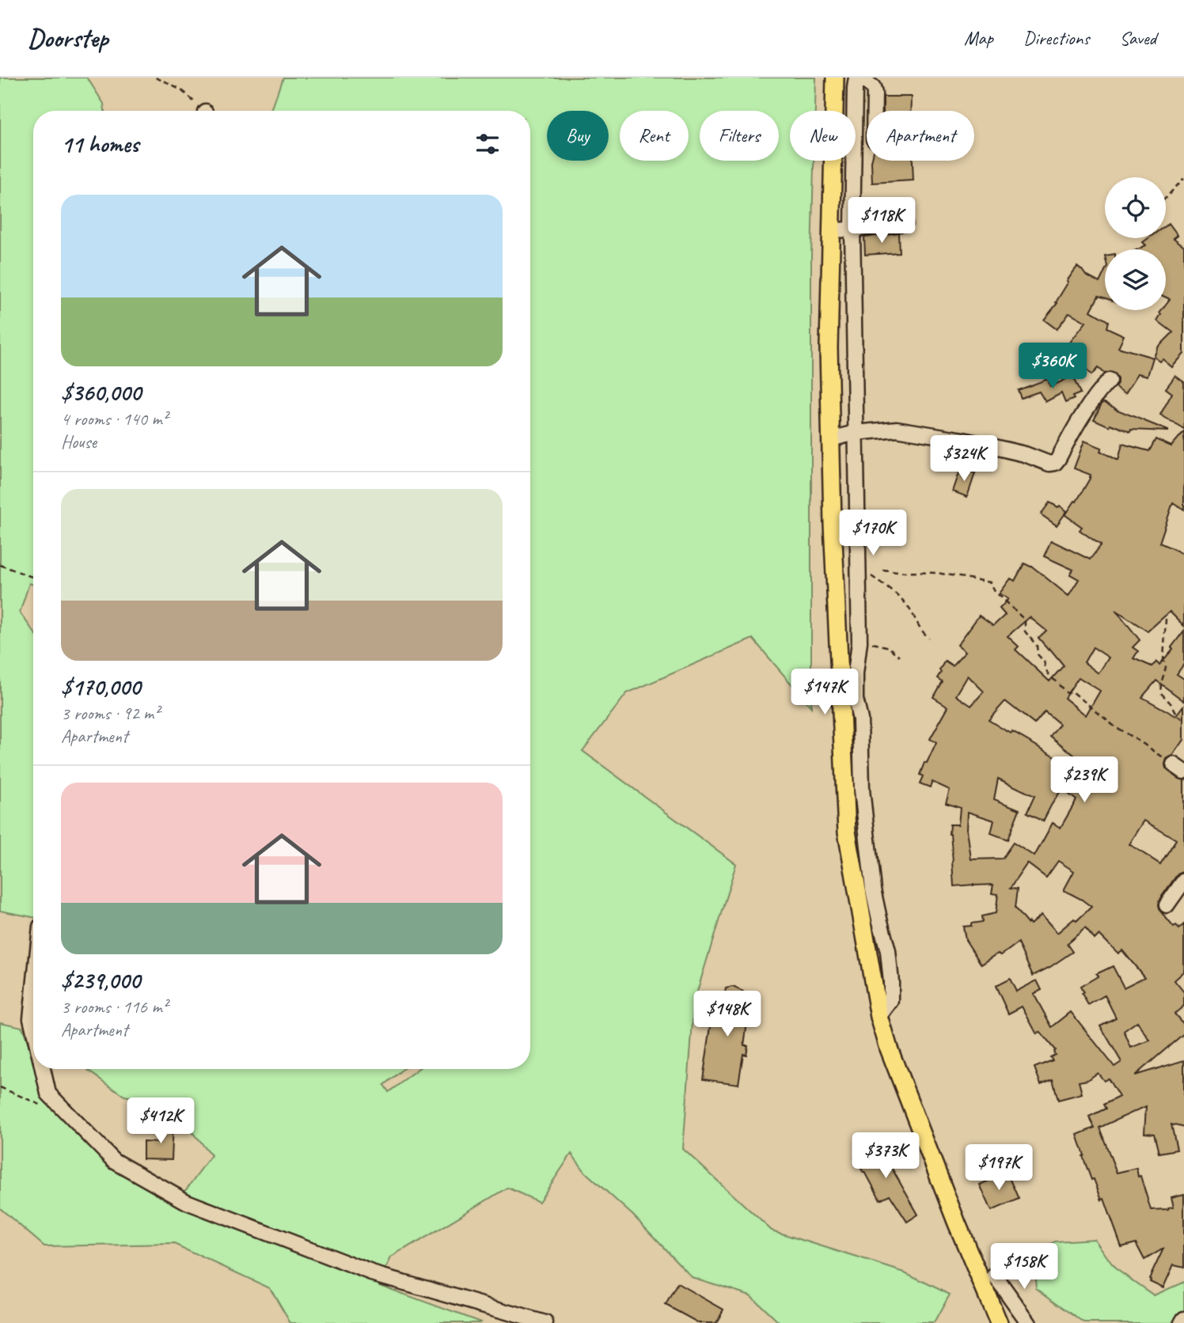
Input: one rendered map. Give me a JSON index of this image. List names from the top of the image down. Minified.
{"page":{"header":"Doorstep","nav":["Map","Directions","Saved"],"chip":["Buy","Rent","Filters","New","Apartment"],"heading":"11 homes","list":[{"name":"$360,000","note":"4 rooms · 140 m² · House"},{"name":"$170,000","note":"3 rooms · 92 m² · Apartment"},{"name":"$239,000","note":"3 rooms · 116 m² · Apartment"}],"price":["$118K","$360K","$324K","$170K","$147K","$239K","$148K","$412K","$373K","$197K","$158K"]}}
